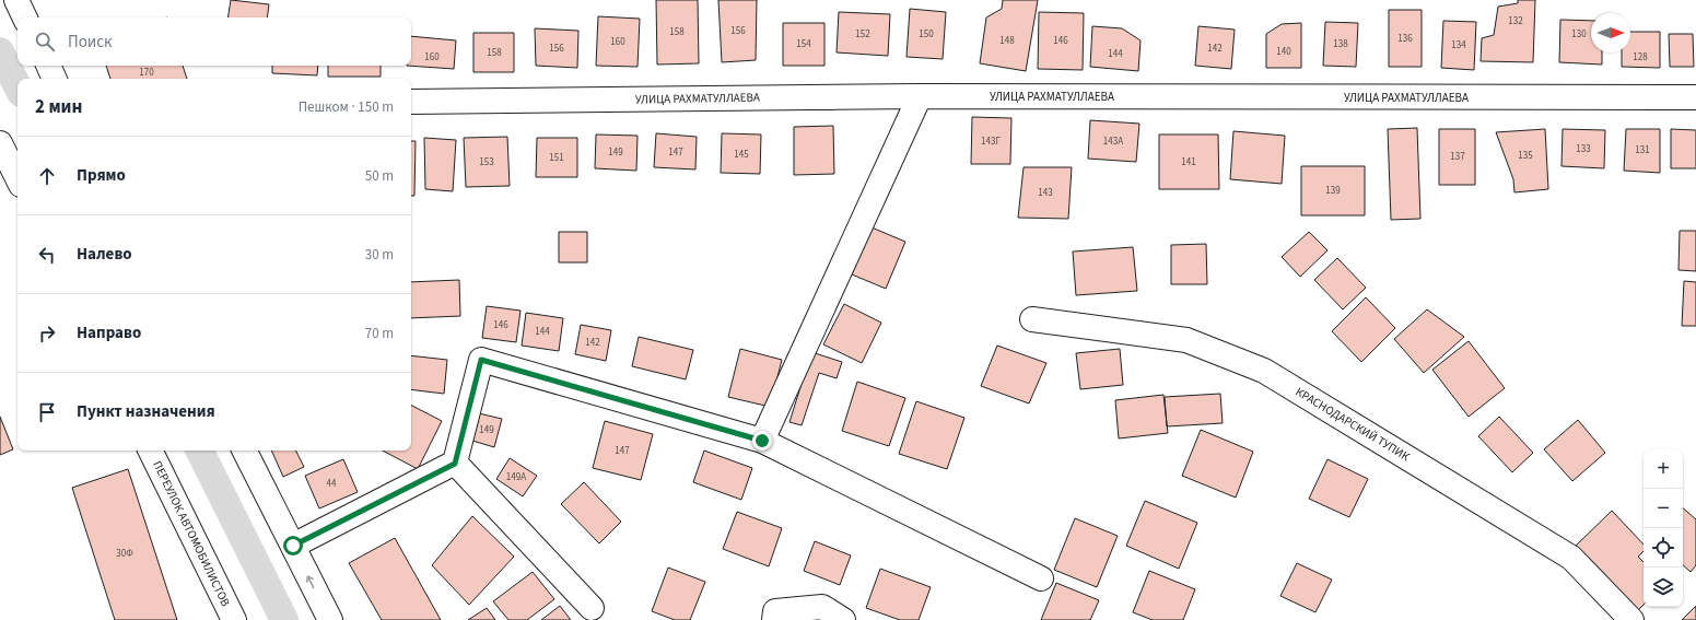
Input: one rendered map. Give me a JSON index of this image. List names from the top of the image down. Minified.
{"streets":{"street":["УЛИЦА РАХМАТУЛЛАЕВА","КРАСНОДАРСКИЙ ТУПИК","ПЕРЕУЛОК АВТОМОБИЛИСТОВ"]},"house_numbers":["132","156","158","152","150","130","136","148","146","160","154","138","134","156","142","140","158","144","160","128","170","143Г","143А","133","131","149","147","145","135","137","151","153","141","139","143","146","144","142","149","147","149А","44","30Ф"],"north":"right","page":{"search":"Поиск","heading":["2 мин","Пешком · 150 m"],"list":[["Прямо","50 m"],["Налево","30 m"],["Направо","70 m"],"Пункт назначения"],"map_buttons":["+","−"]}}
